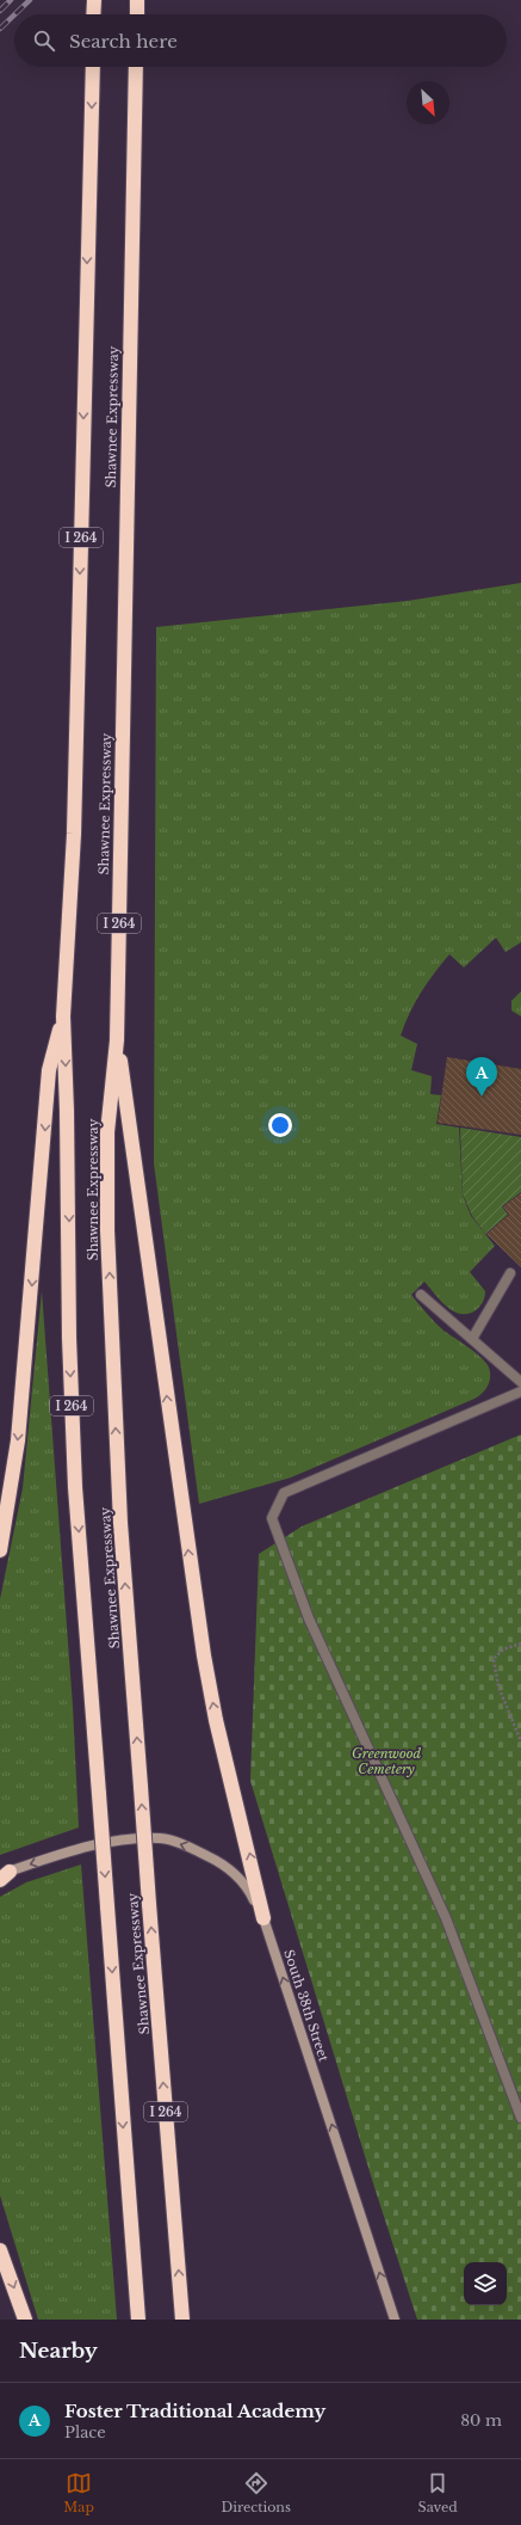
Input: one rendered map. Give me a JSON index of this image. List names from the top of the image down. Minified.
{"streets":{"highway":["Shawnee Expressway","I 264"],"main road":["South 38th Street"]},"one_way":["South 38th Street"],"parks":["Greenwood Cemetery"],"north":"bottom right","page":{"search":"Search here","pins":"A","heading":"Nearby","list":[{"mark":"A","name":"Foster Traditional Academy","note":"Place","value":"80 m"}],"nav":["Map","Directions","Saved"]}}
